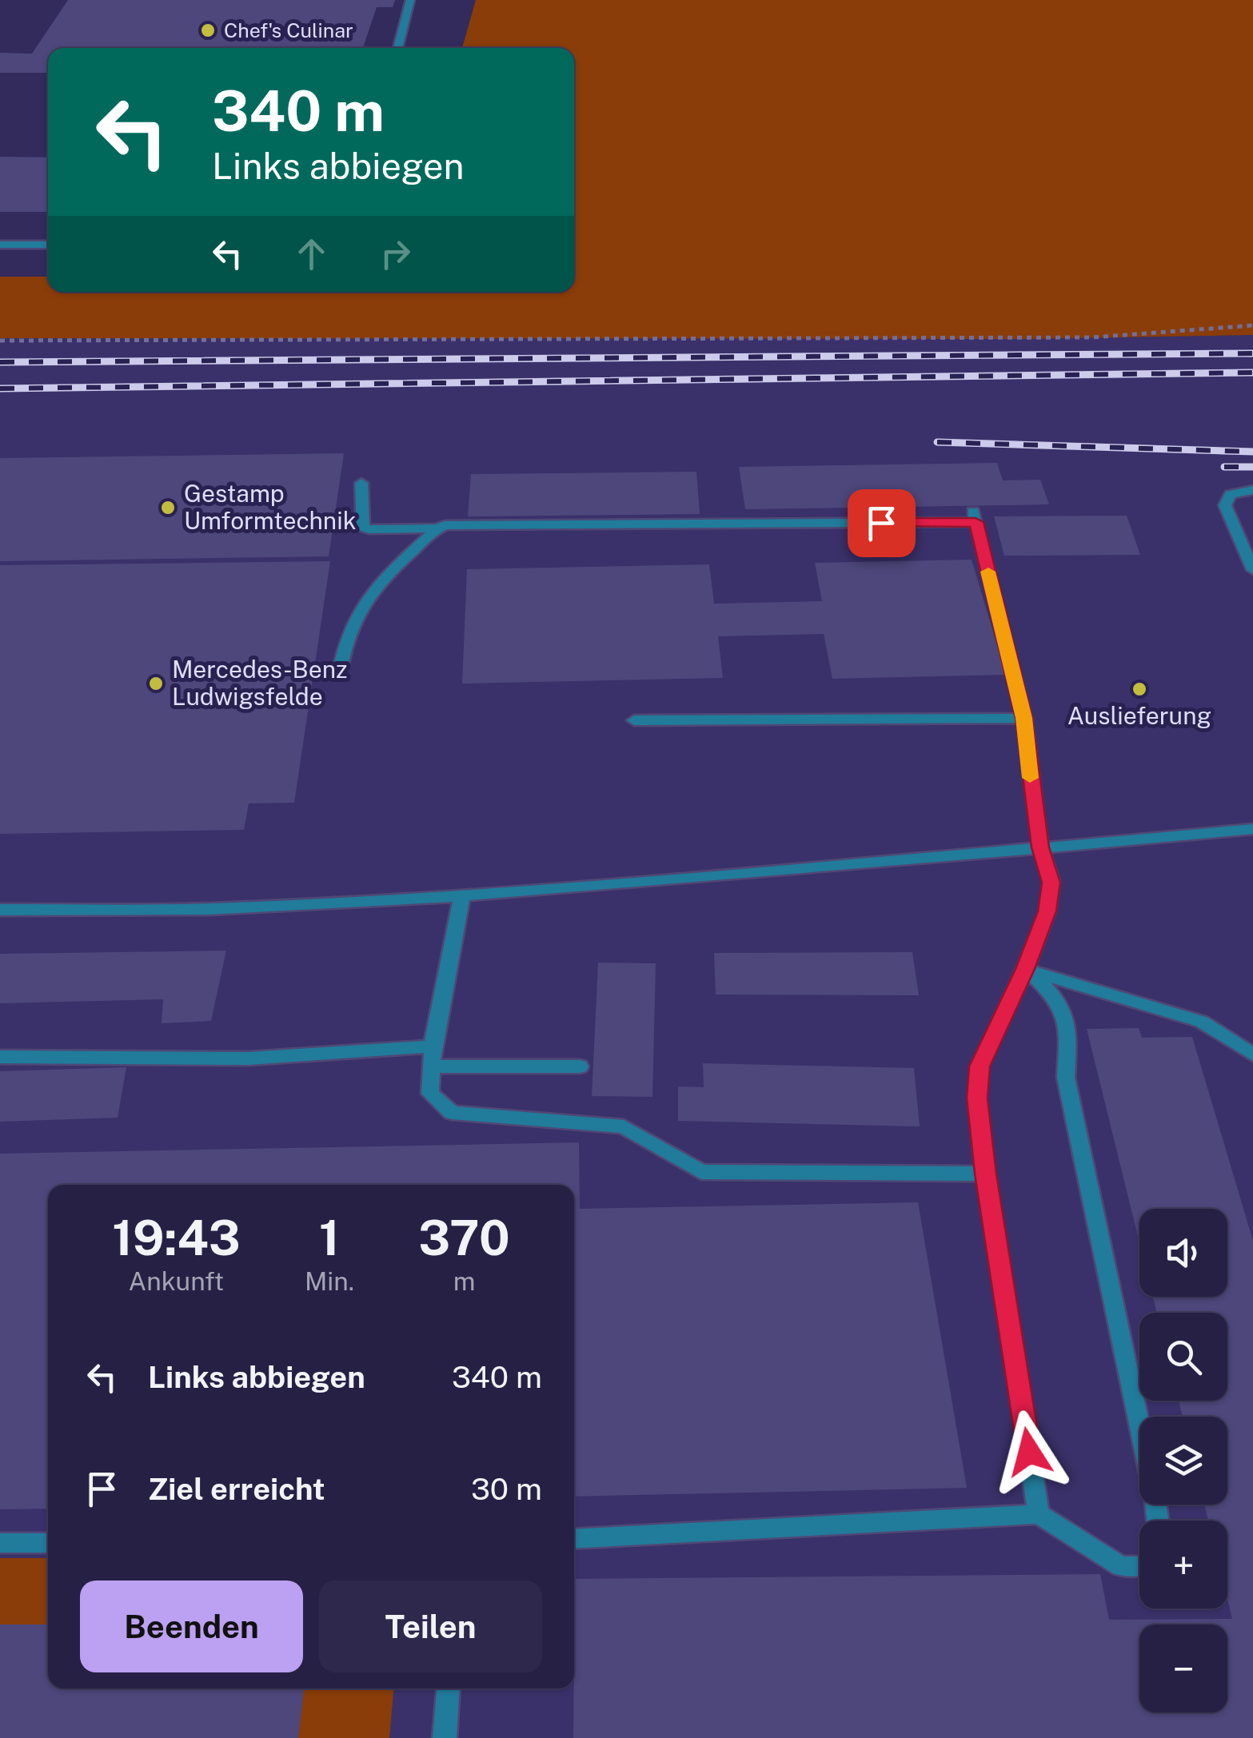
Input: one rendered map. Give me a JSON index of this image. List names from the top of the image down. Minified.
{"places":["Chef's Culinar","Gestamp Umformtechnik","Mercedes-Benz Ludwigsfelde","Auslieferung"],"page":{"turn":["340 m","Links abbiegen"],"eta":["19:43","Ankunft","1","Min.","370","m"],"map_buttons":["+","−"],"list":[{"name":"Links abbiegen","value":"340 m"},{"name":"Ziel erreicht","value":"30 m"}],"buttons":["Beenden","Teilen"]}}
